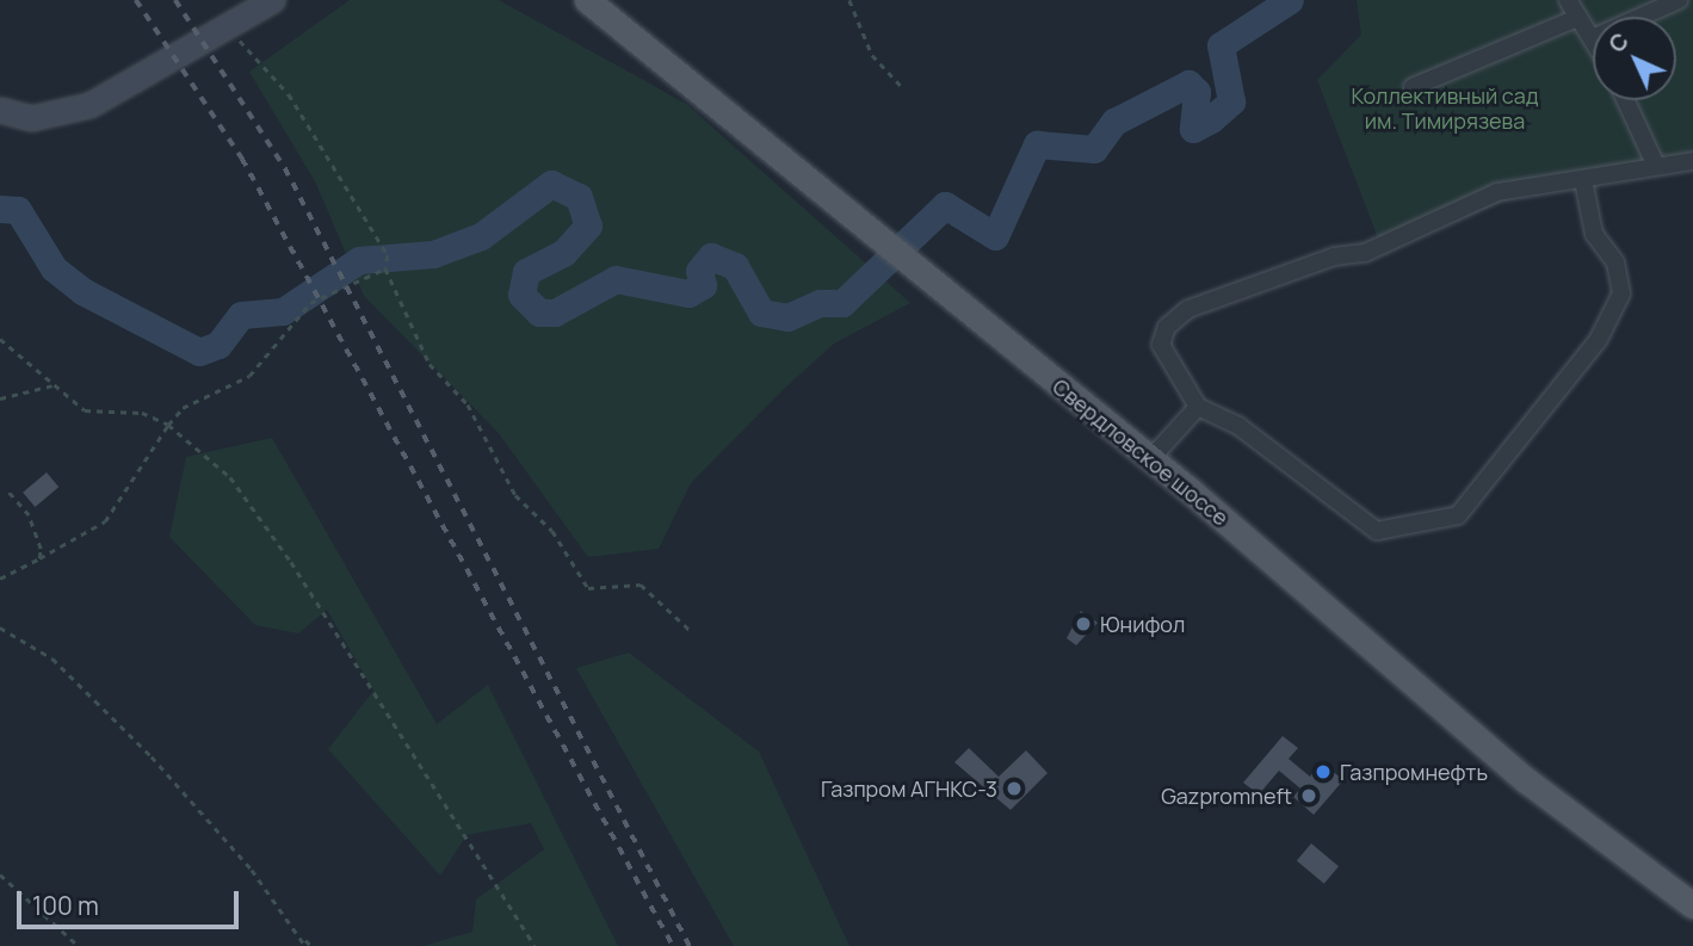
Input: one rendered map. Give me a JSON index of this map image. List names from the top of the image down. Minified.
{"streets":{"main road":["Свердловское шоссе"]},"parks":["Коллективный сад им. Тимирязева"],"places":["Юнифол","Газпромнефть","Газпром АГНКС-3","Gazpromneft"],"scale_bar":"100 m","north":"top left"}
